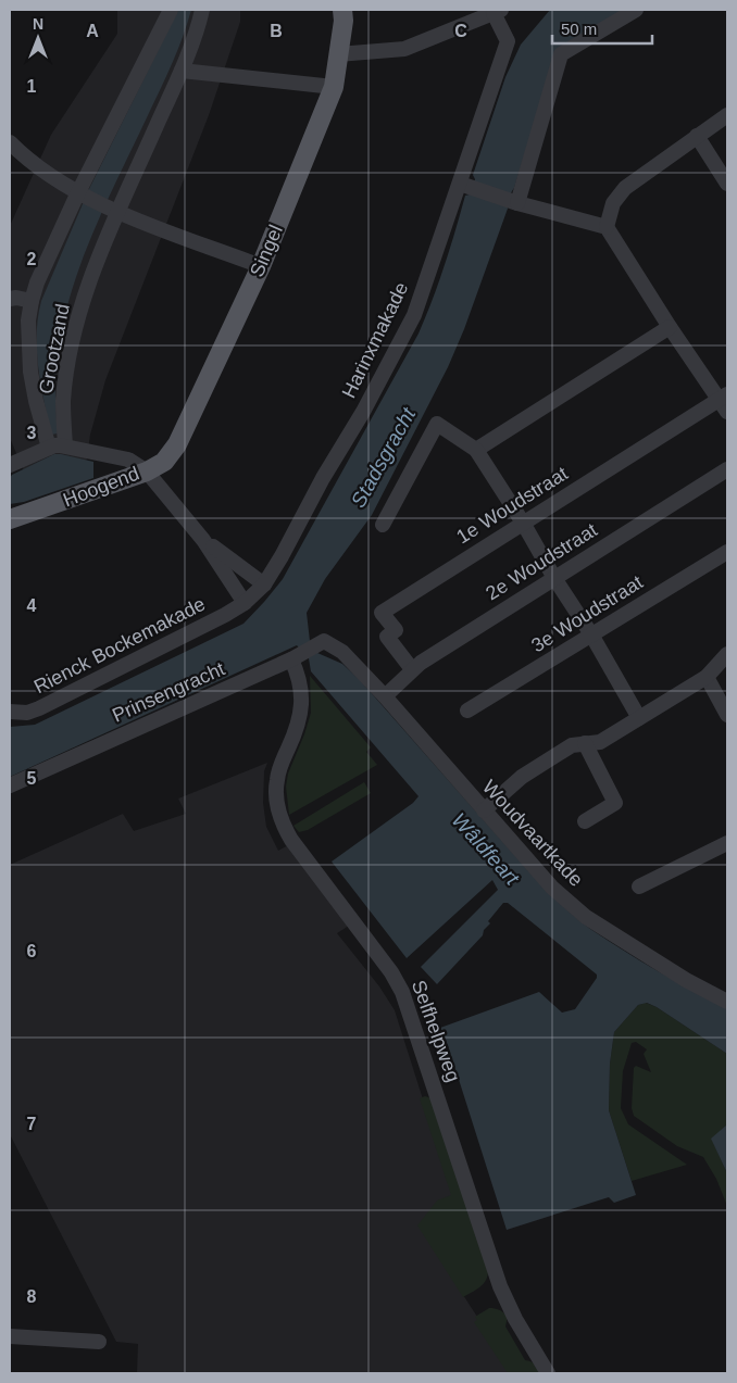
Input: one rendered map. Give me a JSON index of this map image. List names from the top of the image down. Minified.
{"streets":{"main road":["Singel","Hoogend"],"street":["Harinxmakade","Grootzand","1e Woudstraat","2e Woudstraat","3e Woudstraat","Rienck Bockemakade","Prinsengracht","Woudvaartkade","Selfhelpweg"]},"crossings":[["Singel","Hoogend"],["Harinxmakade","Rienck Bockemakade"],["Grootzand","Hoogend"],["1e Woudstraat","2e Woudstraat"],["2e Woudstraat","Woudvaartkade"],["Prinsengracht","Woudvaartkade"],["Prinsengracht","Selfhelpweg"],["Woudvaartkade","Selfhelpweg"]],"water":["Stadsgracht","Wâldfeart"],"scale_bar":"50 m","north":"top","grid":{"columns":["A","B","C"],"rows":["1","2","3","4","5","6","7","8"]}}
